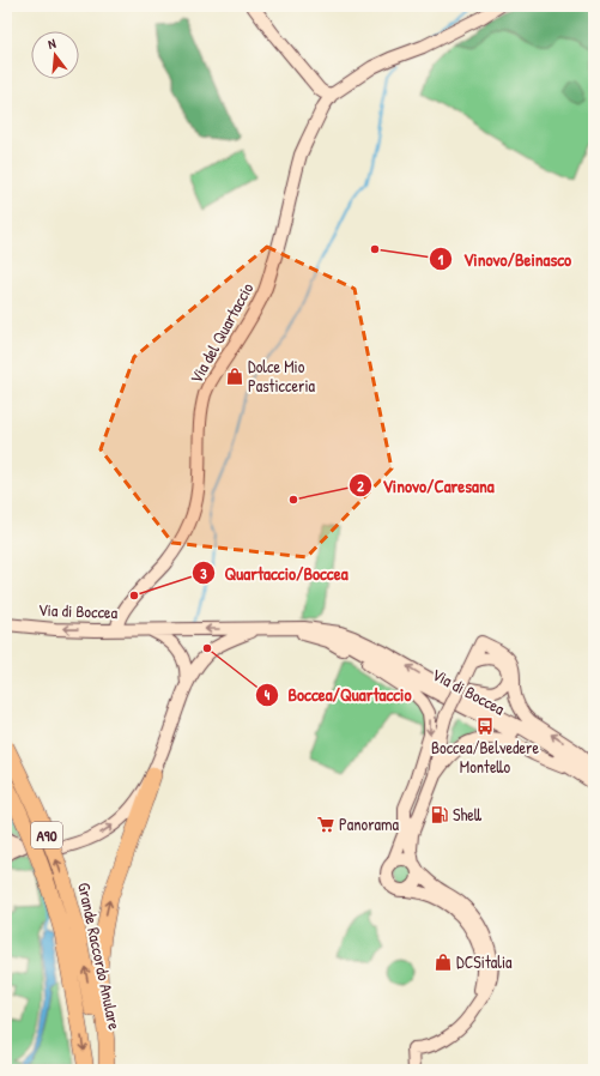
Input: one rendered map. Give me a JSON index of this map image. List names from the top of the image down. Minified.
{"streets":{"highway":["A90","Grande Raccordo Anulare"],"street":["Via del Quartaccio","Via di Boccea"]},"crossings":[["Via del Quartaccio","Via di Boccea"]],"places":{"other":["Vinovo/Beinasco","Vinovo/Caresana","Quartaccio/Boccea","Boccea/Quartaccio"],"shop":["Dolce Mio Pasticceria","DCSitalia"],"bus stop":["Boccea/Belvedere Montello"],"fuel station":["Shell"],"supermarket":["Panorama"]},"north":"top"}
